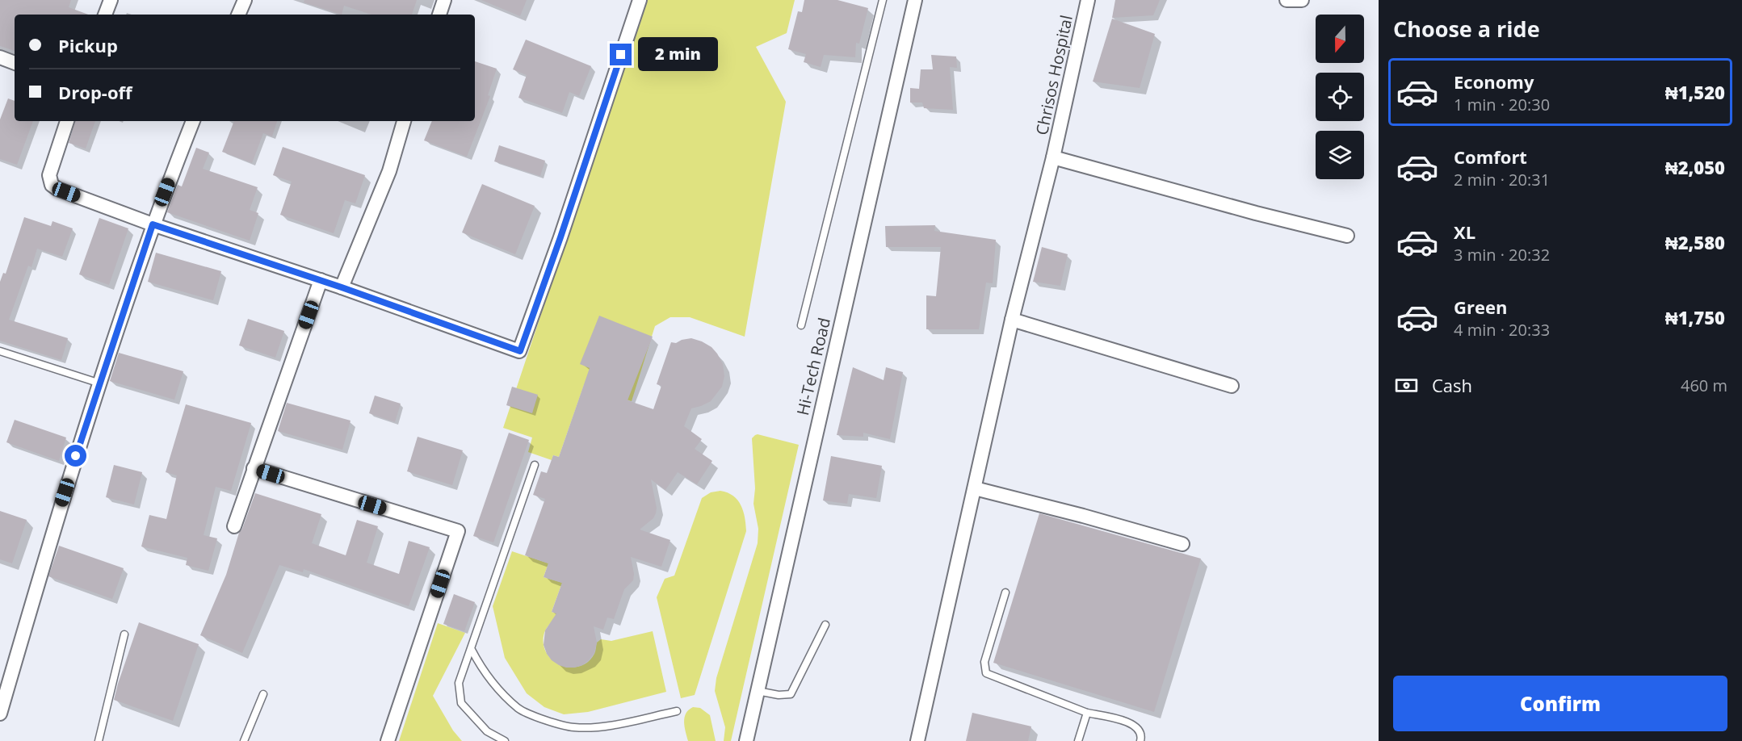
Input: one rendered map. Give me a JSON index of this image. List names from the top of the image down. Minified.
{"streets":{"street":["Chrisos Hospital","Hi-Tech Road"]},"north":"bottom","page":{"heading":"Choose a ride","banner":["Pickup","Drop-off"],"bubble":"2 min","list":[{"name":"Economy","note":"1 min · 20:30","value":"₦1,520"},{"name":"Comfort","note":"2 min · 20:31","value":"₦2,050"},{"name":"XL","note":"3 min · 20:32","value":"₦2,580"},{"name":"Green","note":"4 min · 20:33","value":"₦1,750"}],"pay":["Cash","460 m"],"buttons":"Confirm"}}
